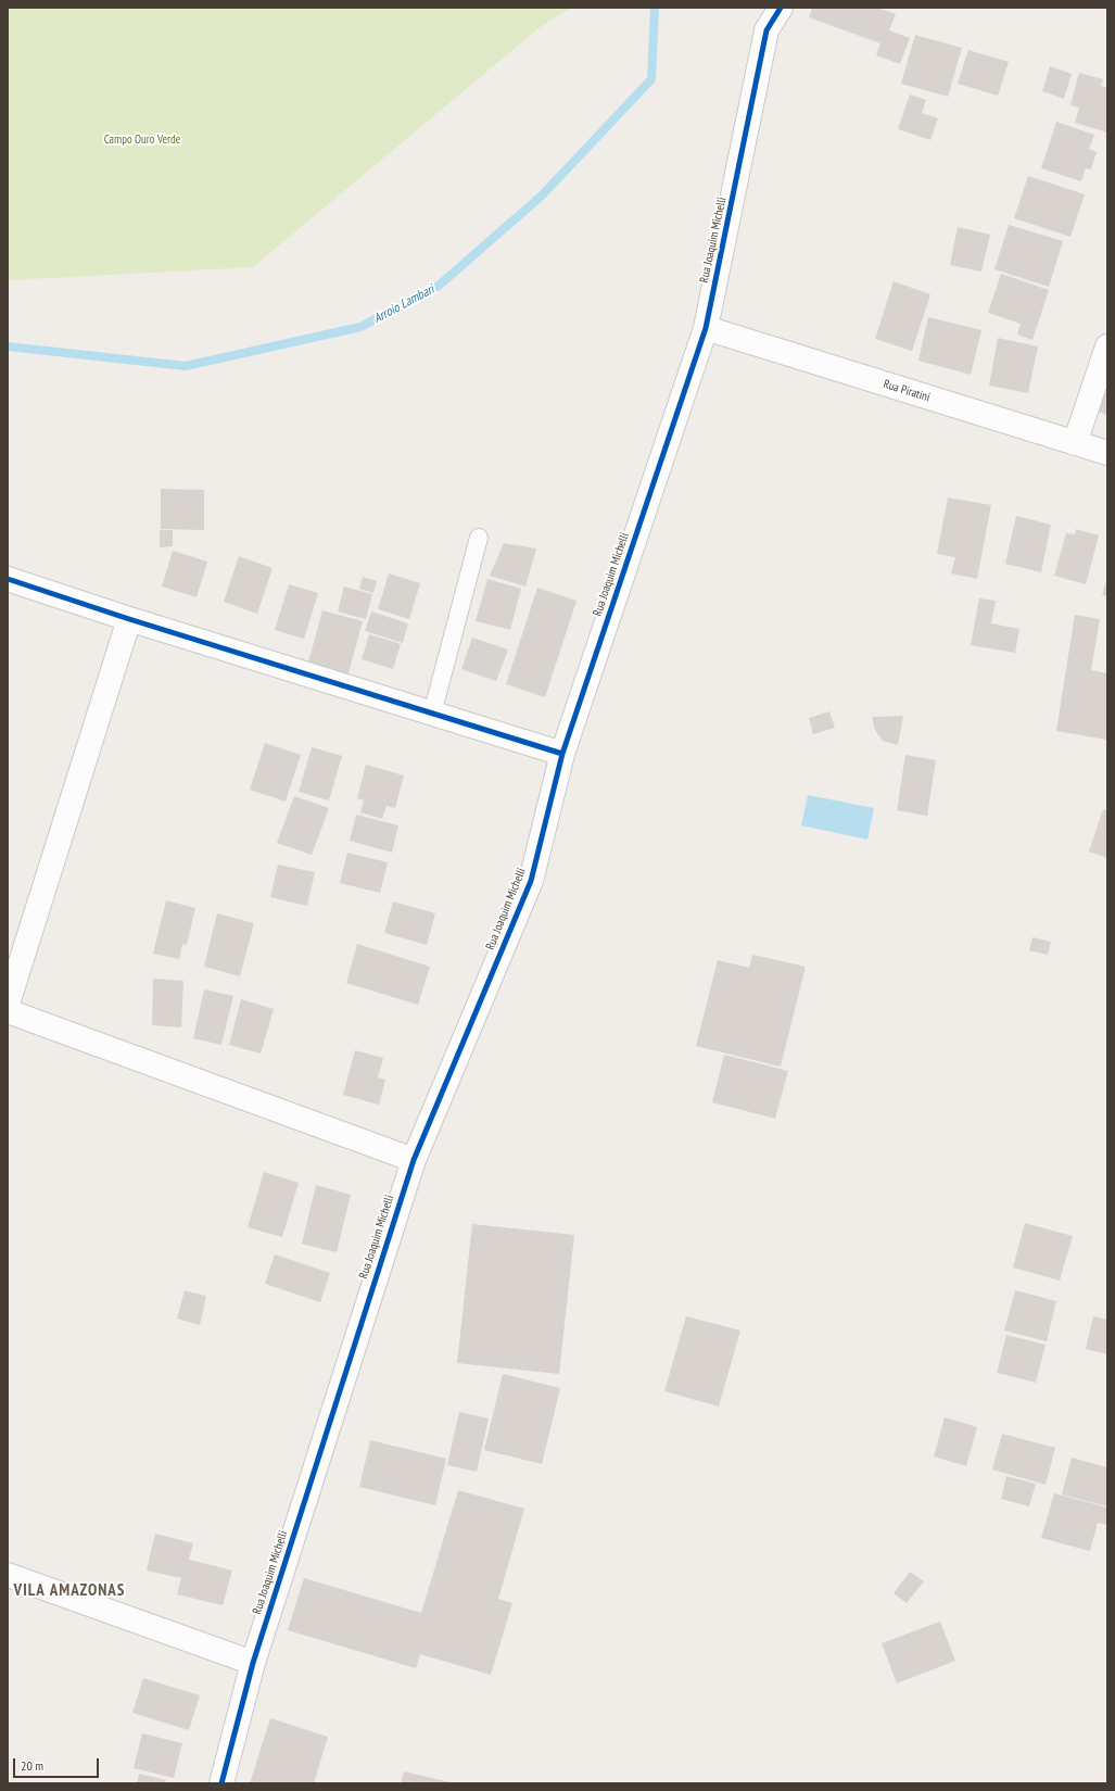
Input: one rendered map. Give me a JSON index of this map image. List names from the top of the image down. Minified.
{"streets":{"street":["Rua Joaquim Michelli","Rua Piratini"]},"crossings":[["Rua Joaquim Michelli","Rua Piratini"]],"districts":["VILA AMAZONAS"],"water":["Arroio Lambari"],"parks":["Campo Ouro Verde"],"scale_bar":"20 m"}
